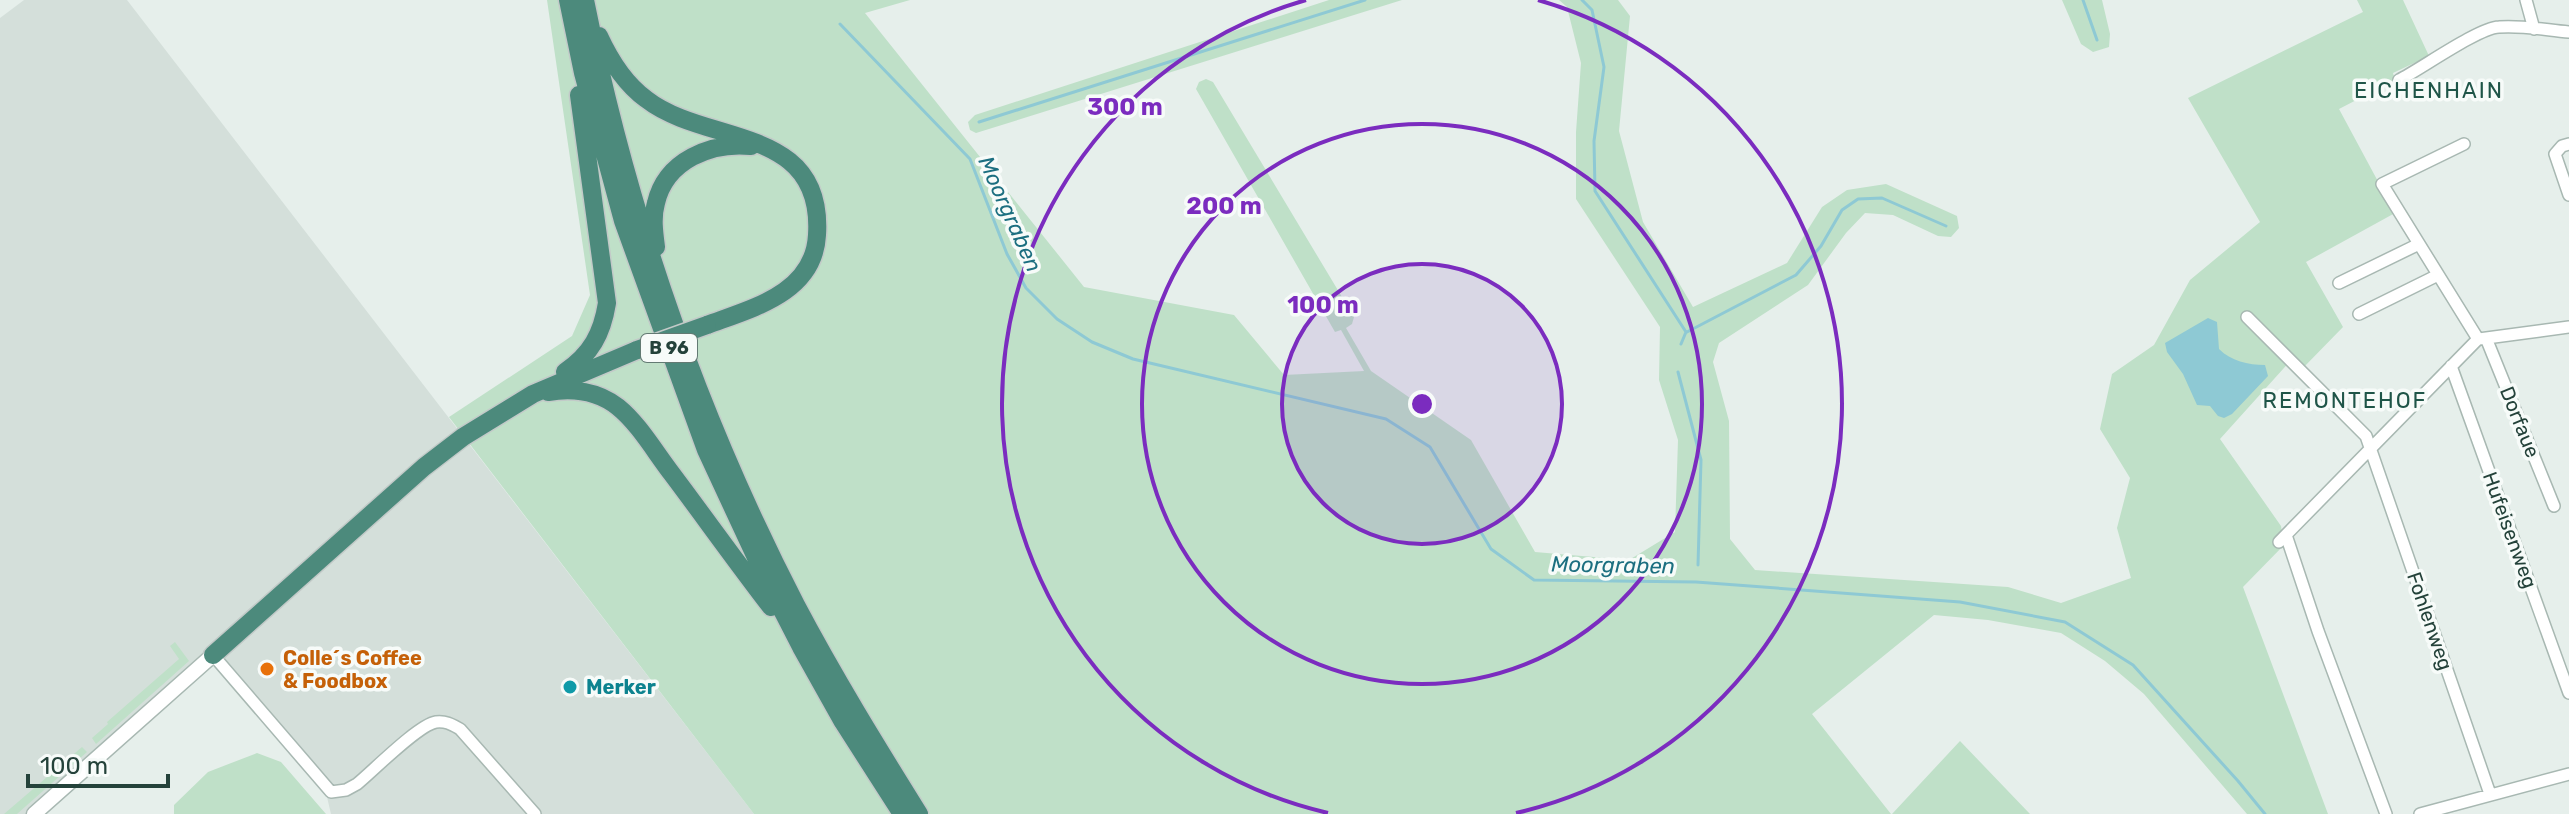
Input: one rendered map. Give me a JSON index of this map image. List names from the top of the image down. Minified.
{"streets":{"highway":["B 96"],"street":["Dorfaue","Hufeisenweg","Fohlenweg"]},"districts":["EICHENHAIN","REMONTEHOF"],"water":["Moorgraben"],"places":["Colle´s Coffee & Foodbox","Merker"],"scale_bar":"100 m","rings":["300 m","200 m","100 m"]}
